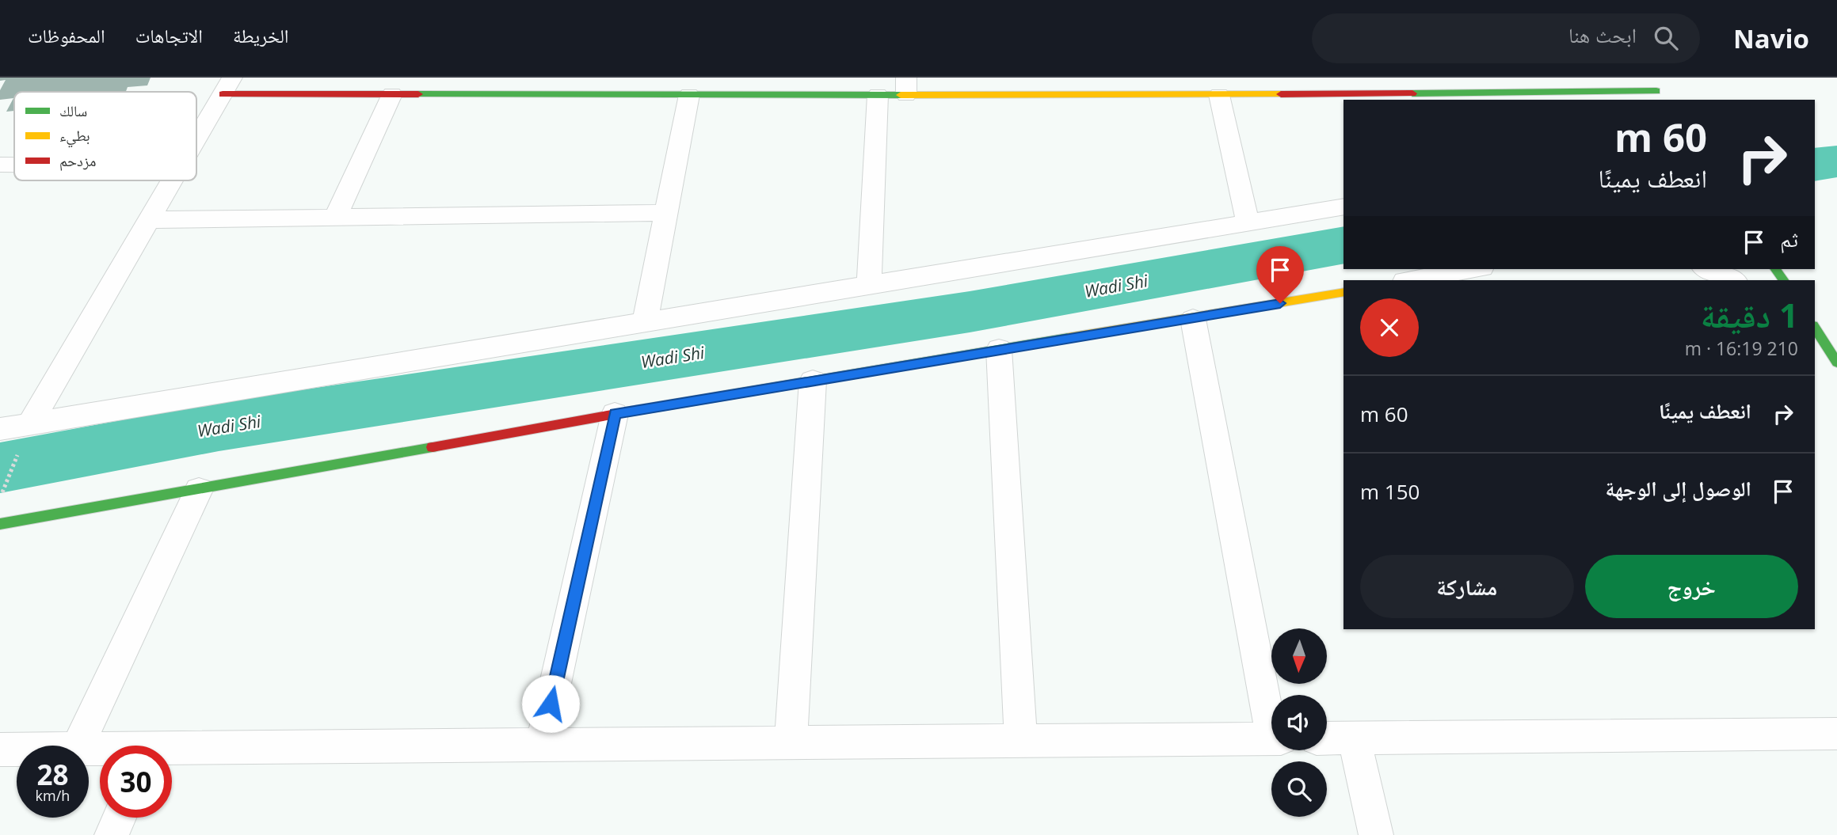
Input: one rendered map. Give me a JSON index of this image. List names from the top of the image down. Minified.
{"water":["Wadi Shi"],"legend":["سالك","بطيء","مزدحم"],"north":"bottom","page":{"header":"Navio","search":"ابحث هنا","nav":["الخريطة","الاتجاهات","المحفوظات"],"turn":["60 m","انعطف يمينًا"],"then":"ثم","heading":["1 دقيقة","210 m · 16:19"],"list":[{"name":"انعطف يمينًا","value":"60 m"},{"name":"الوصول إلى الوجهة","value":"150 m"}],"buttons":["خروج","مشاركة"],"speed":"28 km/h","limit":"30"}}
